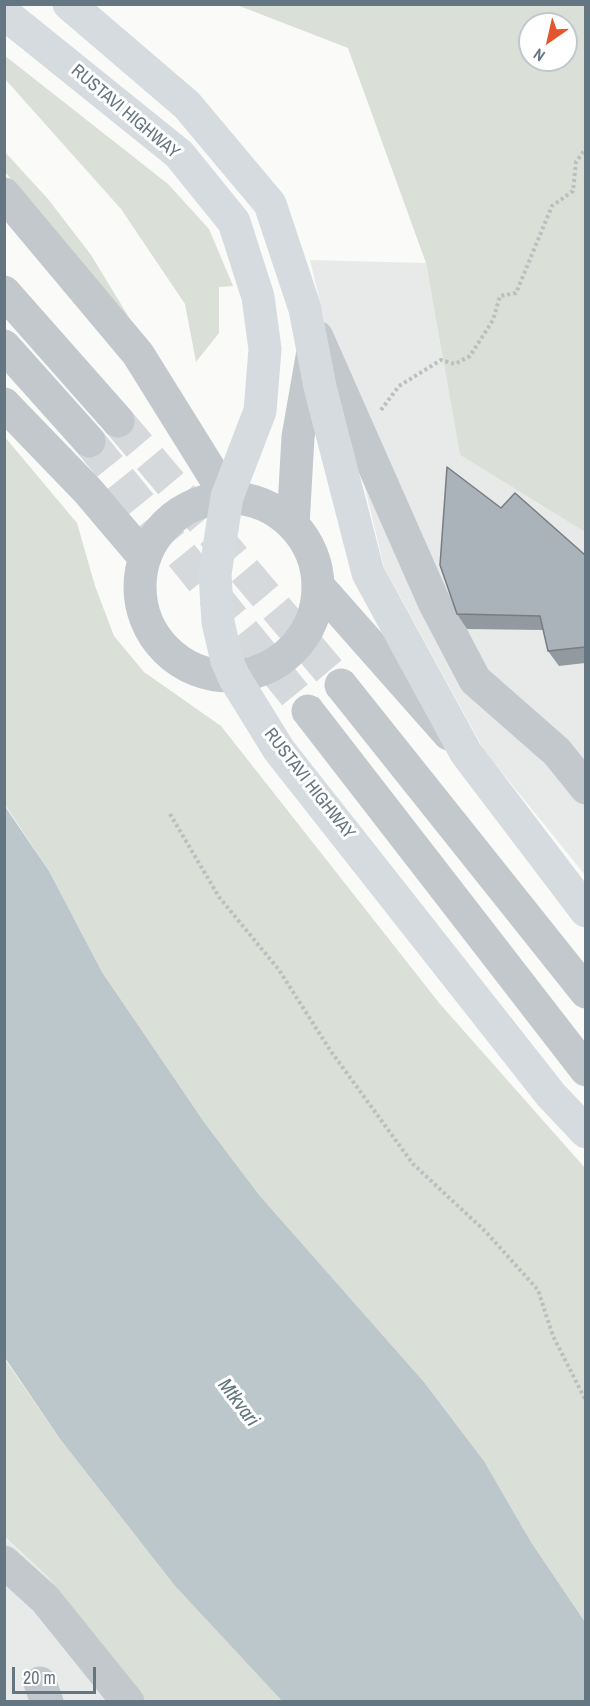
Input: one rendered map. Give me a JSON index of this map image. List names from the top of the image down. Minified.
{"streets":{"highway":["RUSTAVI HIGHWAY"]},"water":["Mtkvari"],"scale_bar":"20 m","north":"bottom left"}
